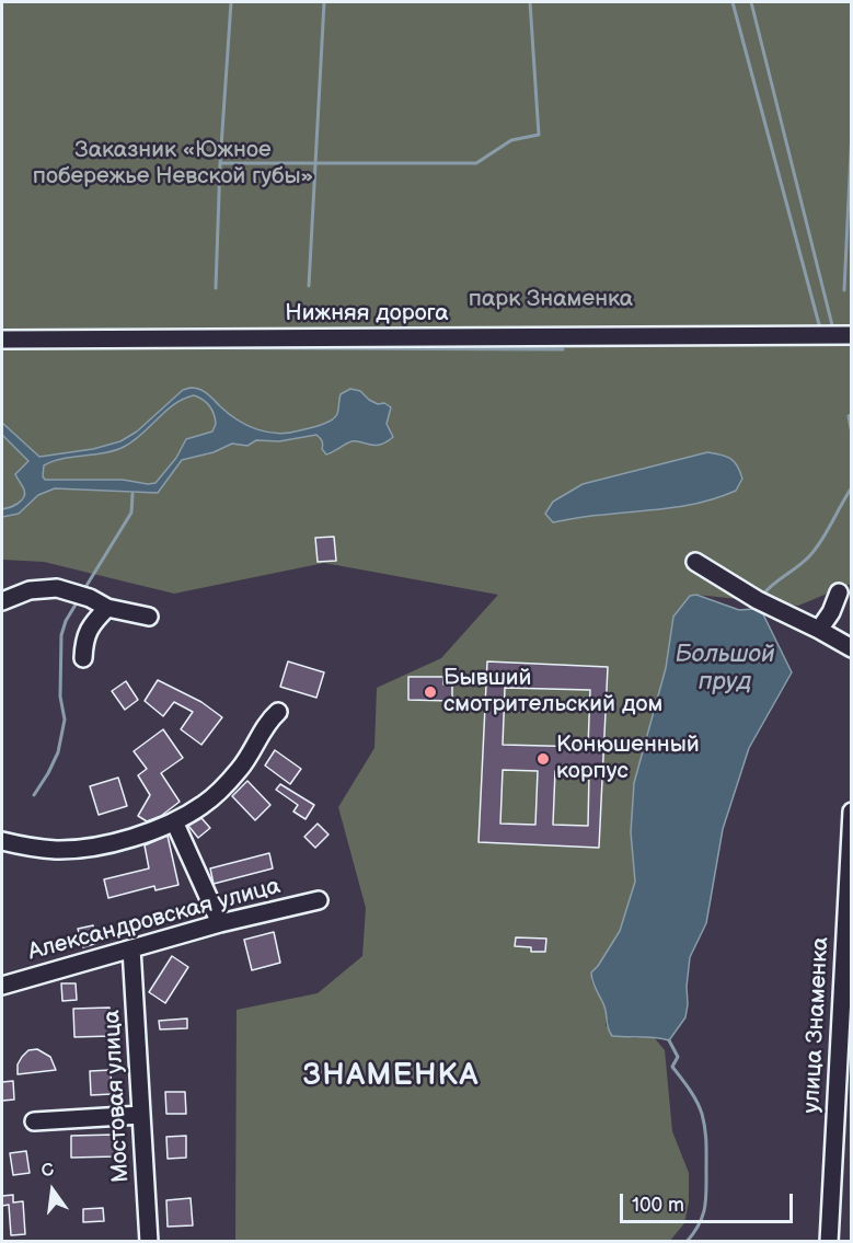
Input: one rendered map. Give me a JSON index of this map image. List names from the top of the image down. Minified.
{"streets":{"street":["Нижняя дорога","Александровская улица","улица Знаменка","Мостовая улица"]},"crossings":[["Александровская улица","Мостовая улица"]],"districts":["ЗНАМЕНКА"],"water":["Большой пруд"],"parks":["Заказник «Южное побережье Невской губы»","парк Знаменка"],"places":["Бывший смотрительский дом","Конюшенный корпус"],"scale_bar":"100 m","north":"top"}
